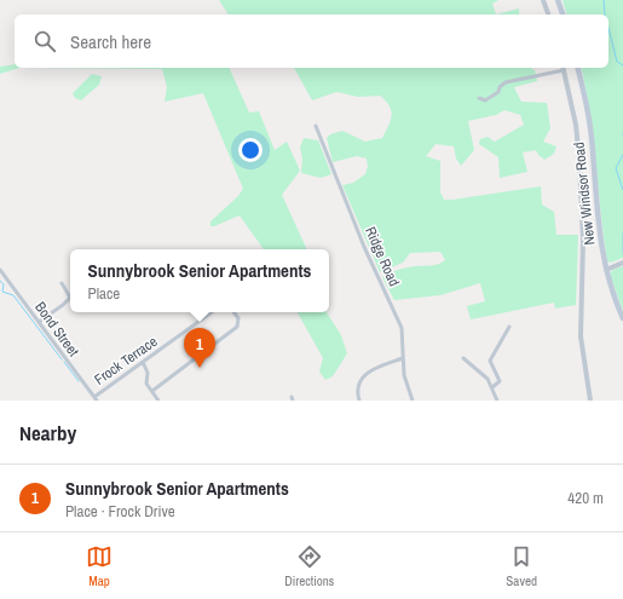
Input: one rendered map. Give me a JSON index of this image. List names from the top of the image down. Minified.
{"streets":{"main road":["New Windsor Road"],"street":["Ridge Road","Bond Street","Frock Terrace"]},"crossings":[["Bond Street","Frock Terrace"]],"page":{"search":"Search here","popup":["Sunnybrook Senior Apartments","Place"],"pins":"1","heading":"Nearby","list":[{"mark":"1","name":"Sunnybrook Senior Apartments","note":"Place · Frock Drive","value":"420 m"}],"nav":["Map","Directions","Saved"]}}
